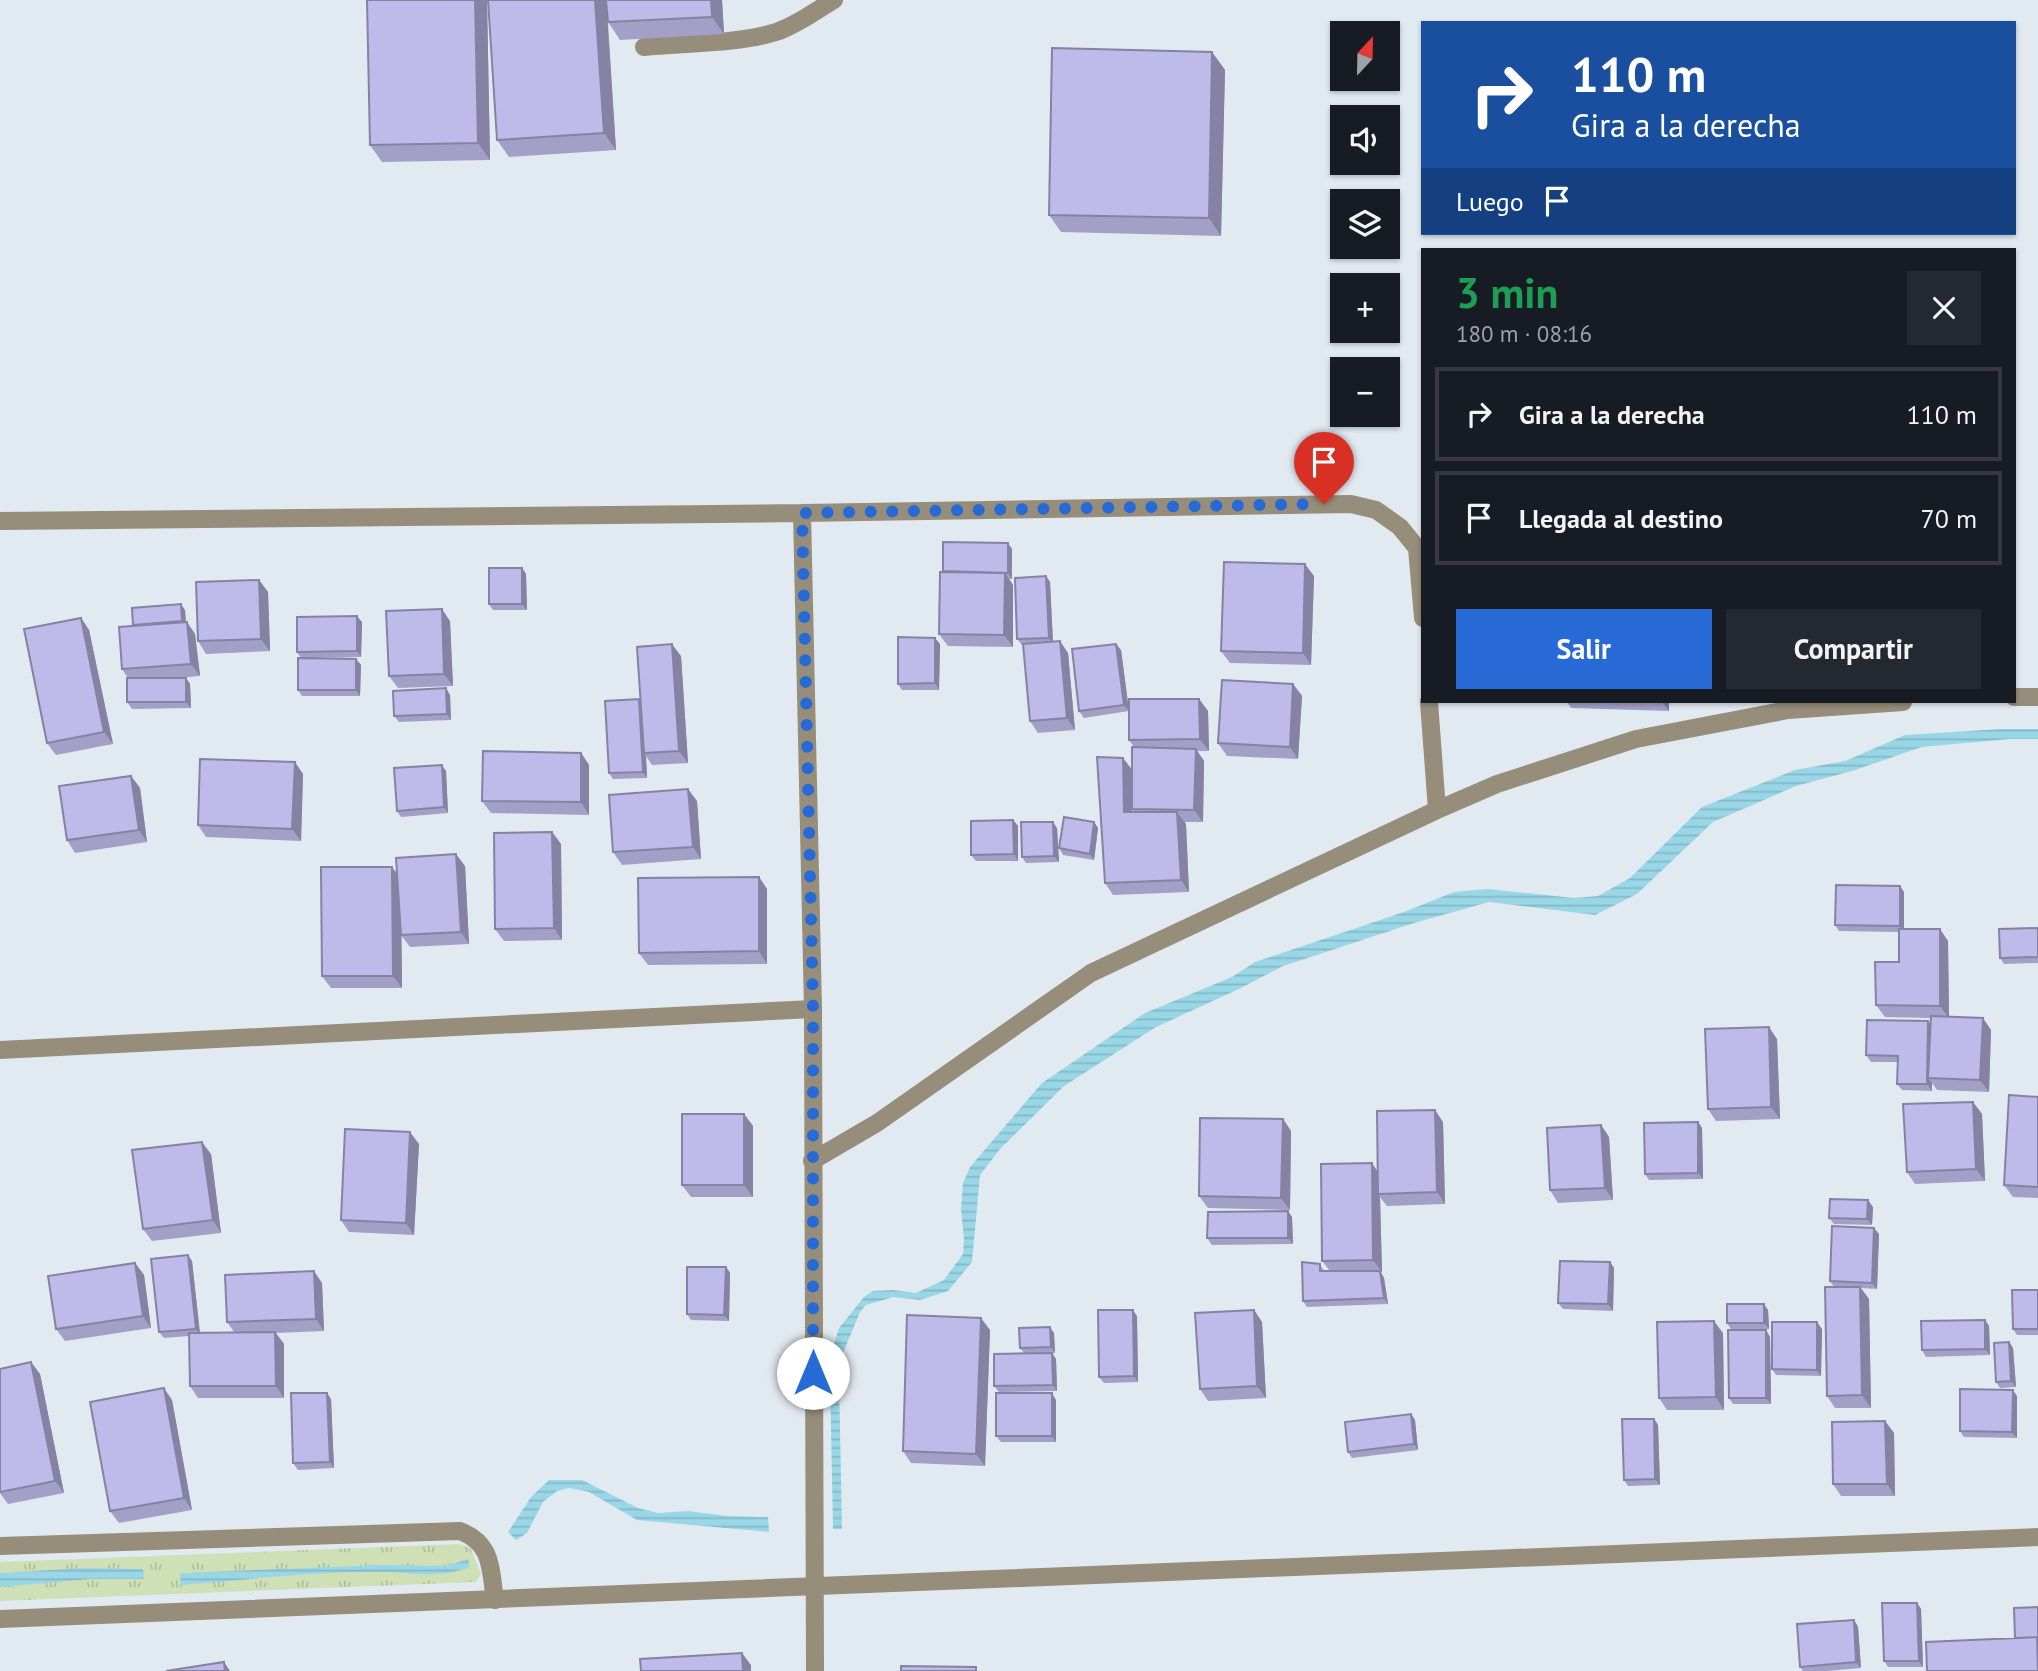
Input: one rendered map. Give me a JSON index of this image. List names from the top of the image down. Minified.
{"north":"top","page":{"map_buttons":["+","−"],"turn":["110 m","Gira a la derecha"],"then":"Luego","heading":["3 min","180 m · 08:16"],"list":[{"name":"Gira a la derecha","value":"110 m"},{"name":"Llegada al destino","value":"70 m"}],"buttons":["Salir","Compartir"]}}
